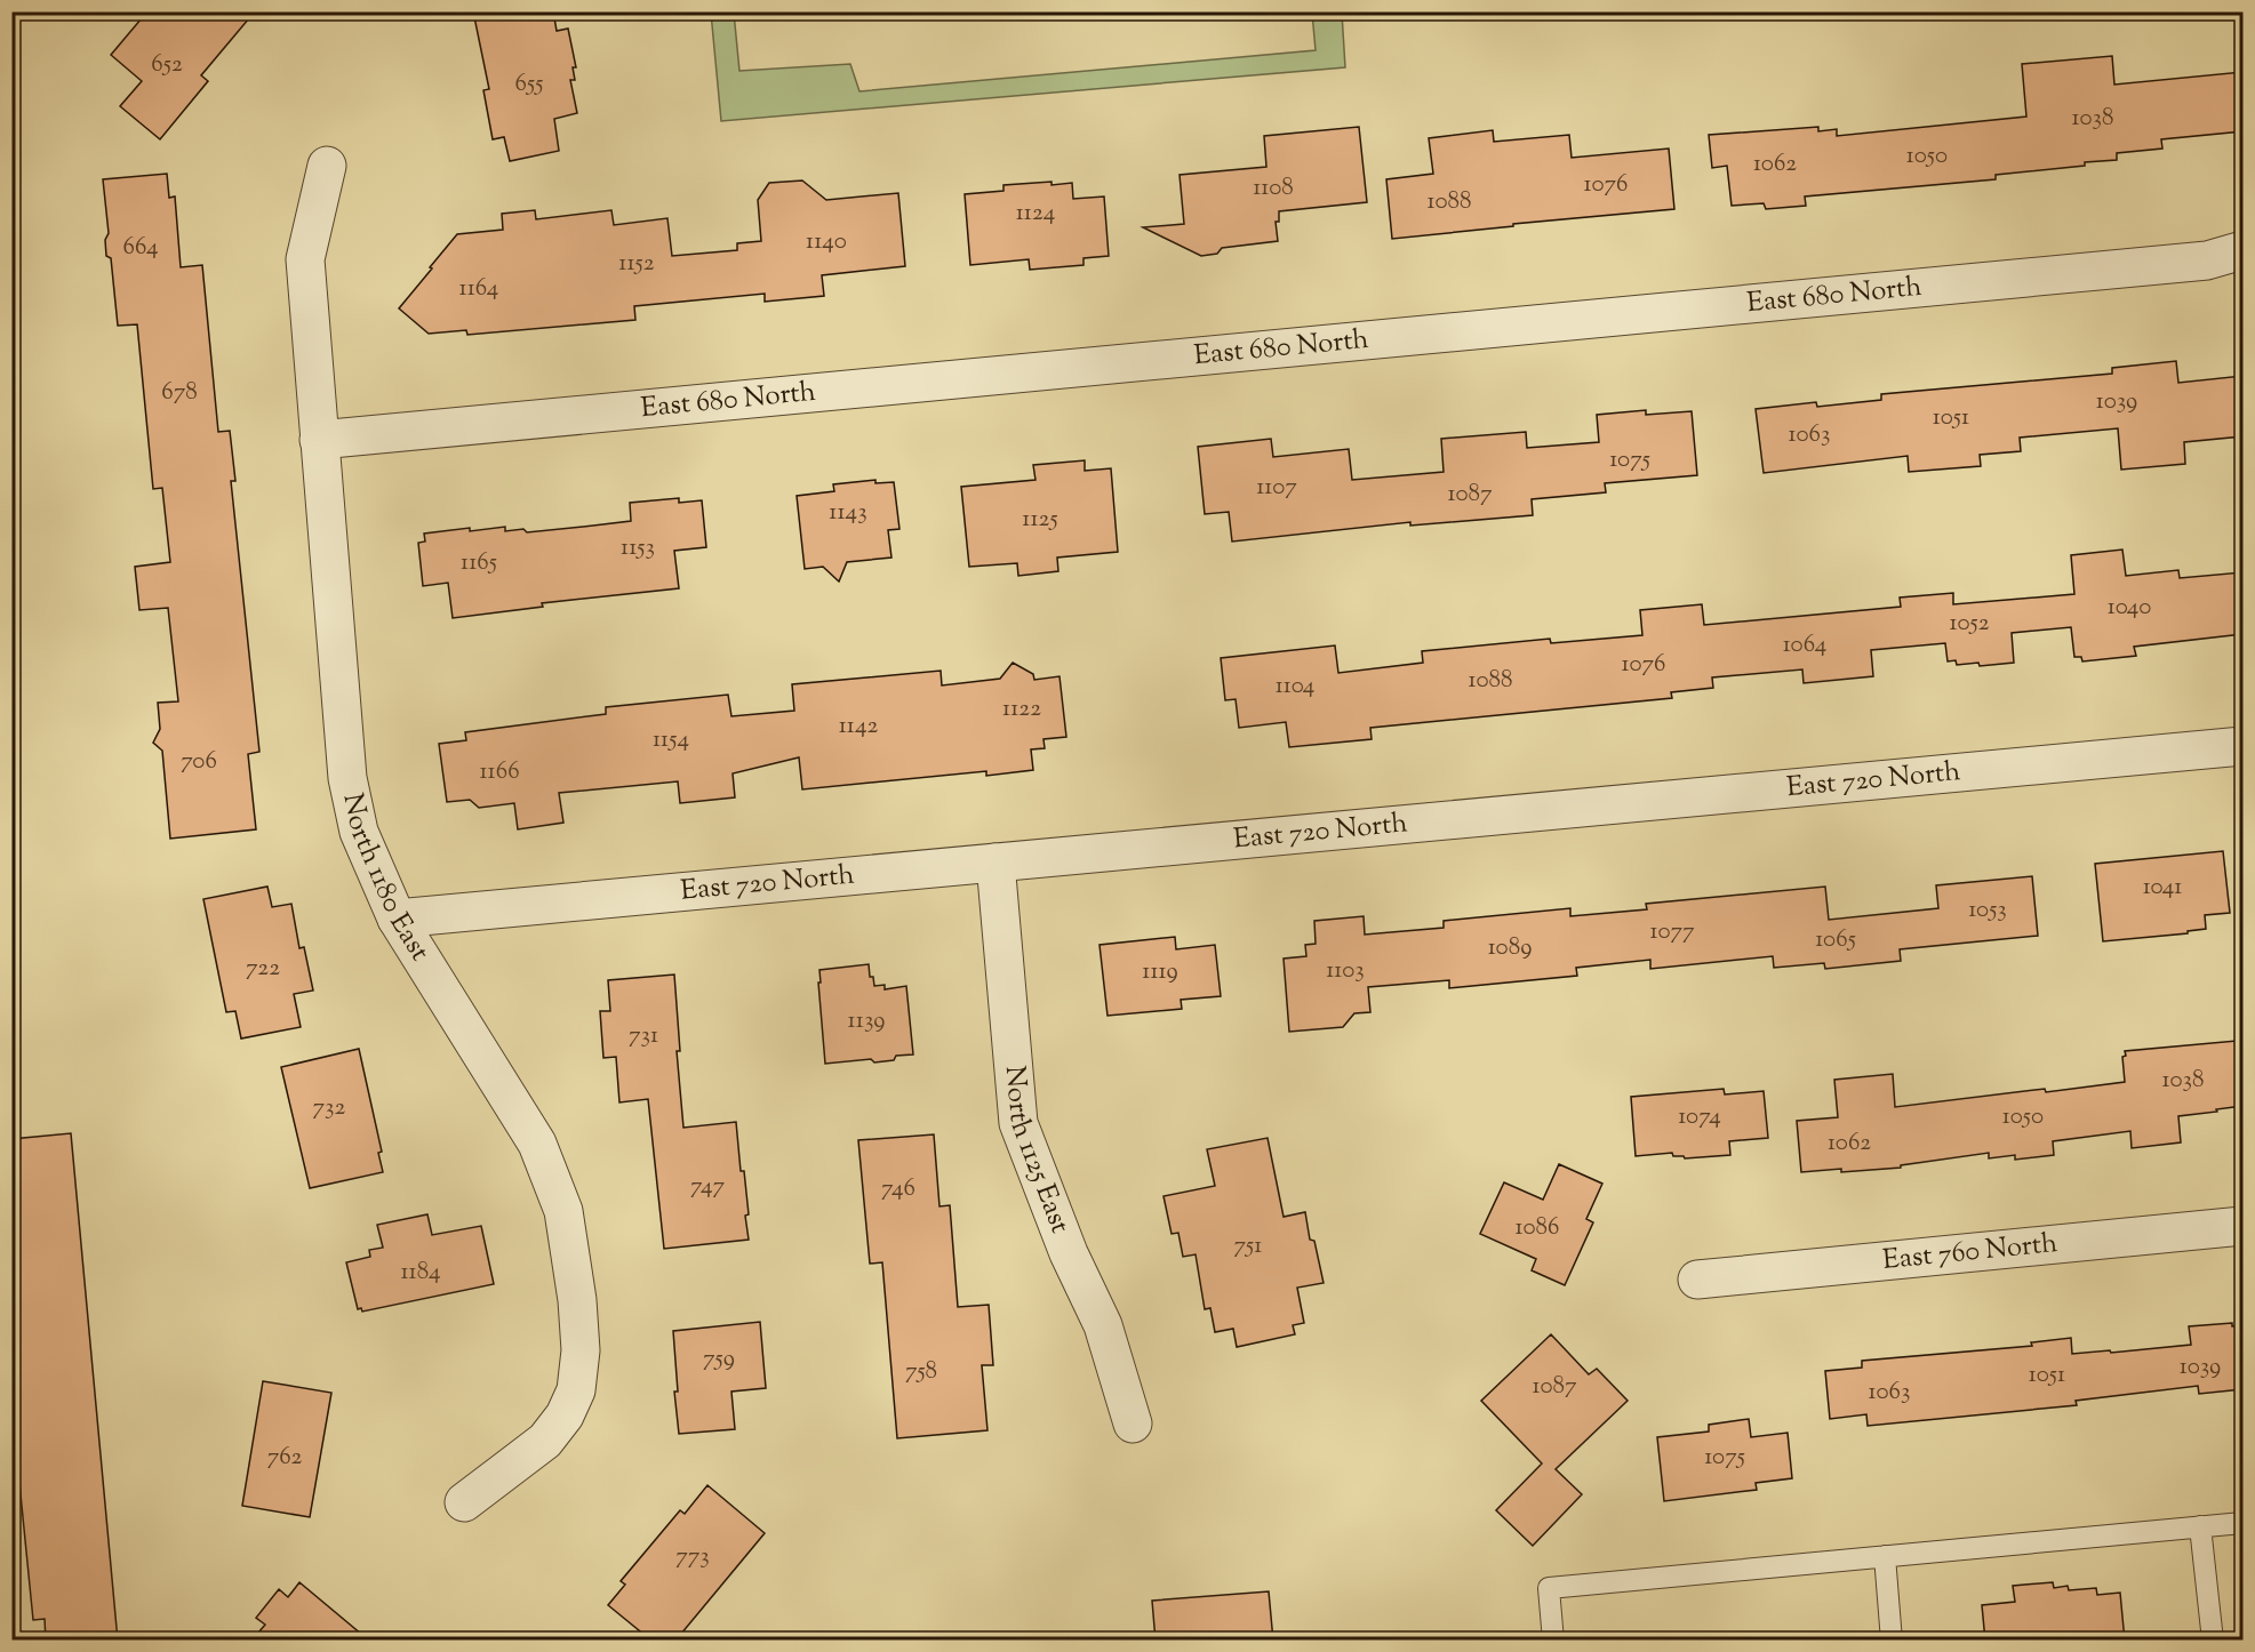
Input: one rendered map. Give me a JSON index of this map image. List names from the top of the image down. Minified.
{"streets":{"street":["East 680 North","East 720 North","North 1180 East","North 1125 East","East 760 North"]},"crossings":[["East 680 North","North 1180 East"],["East 720 North","North 1180 East"],["East 720 North","North 1125 East"]],"house_numbers":["652","655","1038","1050","1062","1076","1108","1088","1124","1140","664","1152","1164","678","1039","1051","1063","1075","1107","1087","1143","1125","1153","1165","1040","1052","1064","1076","1088","1104","1122","1142","1154","706","1166","1041","1053","1077","1065","1089","722","1103","1119","1139","731","1038","732","1074","1050","1062","747","746","1086","751","1184","759","1039","758","1051","1087","1063","762","1075","773"]}
